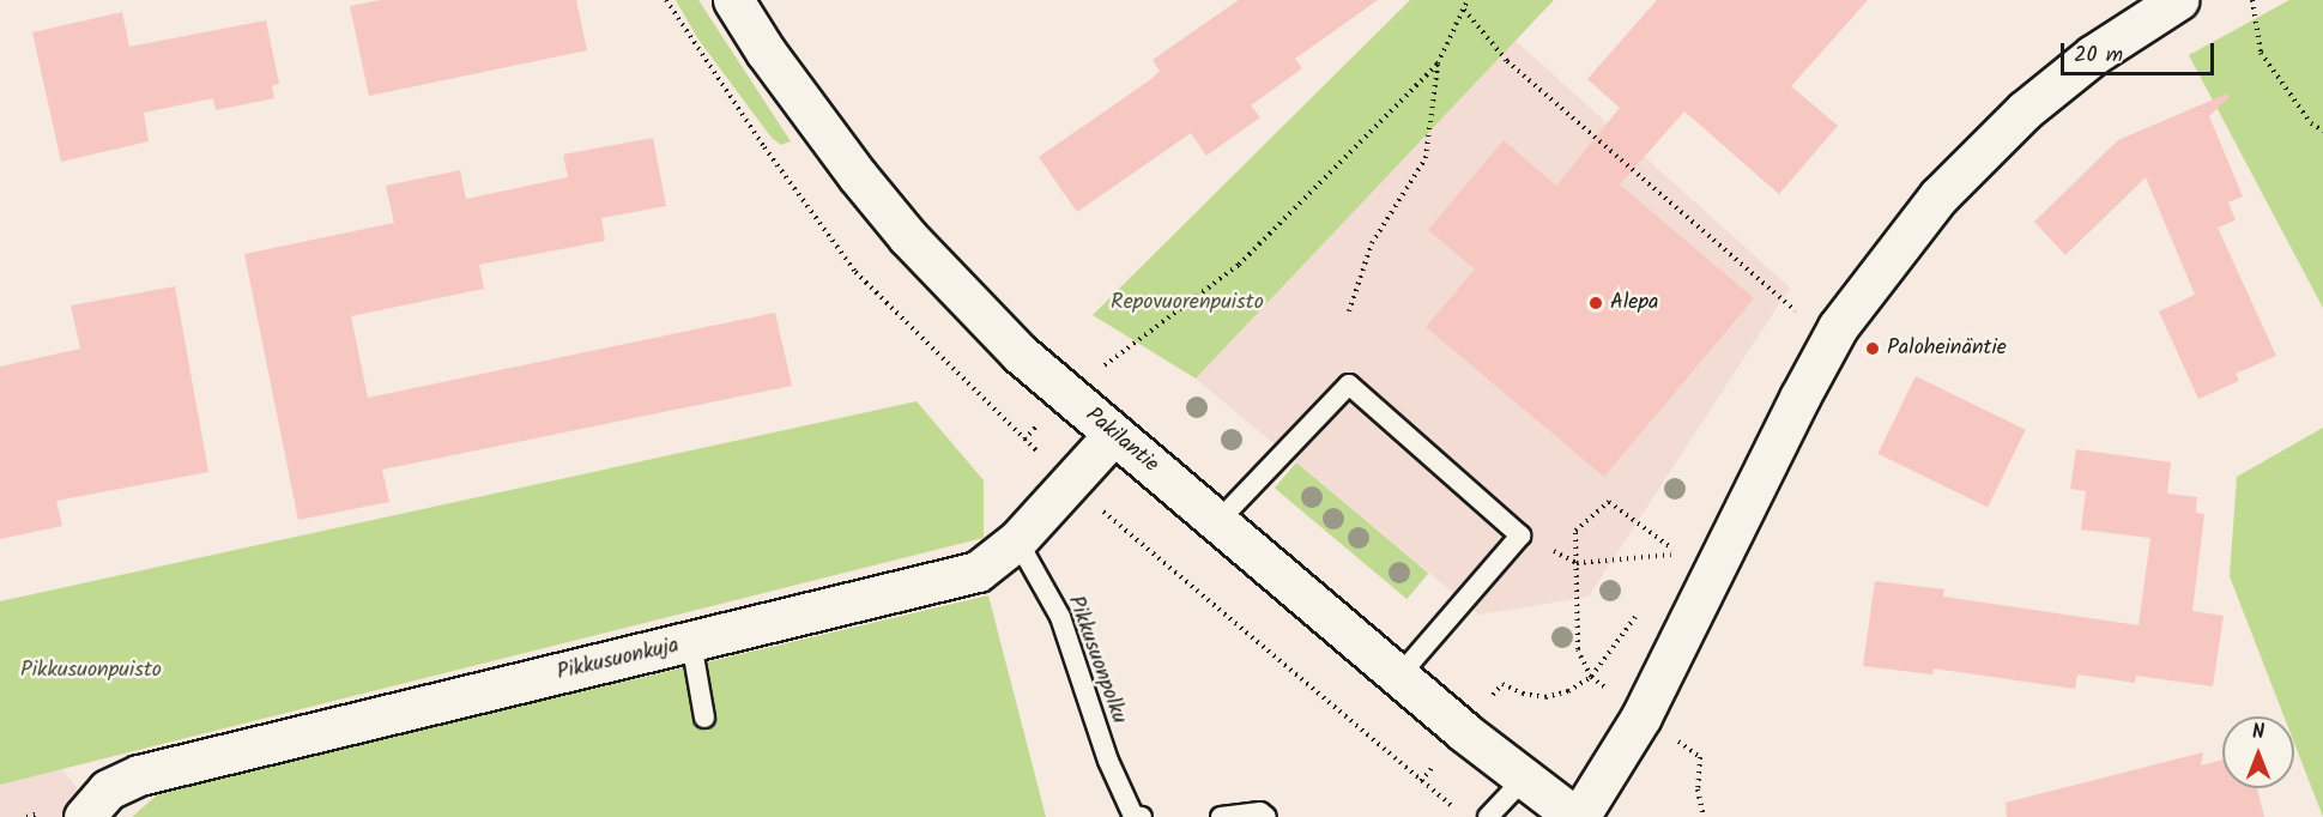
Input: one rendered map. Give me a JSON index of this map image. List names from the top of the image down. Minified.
{"streets":{"street":["Pakilantie","Pikkusuonkuja"],"lane":["Pikkusuonpolku"]},"crossings":[["Pakilantie","Pikkusuonkuja"],["Pikkusuonkuja","Pikkusuonpolku"]],"parks":["Repovuorenpuisto","Pikkusuonpuisto"],"places":["Alepa","Paloheinäntie"],"scale_bar":"20 m","north":"top"}
